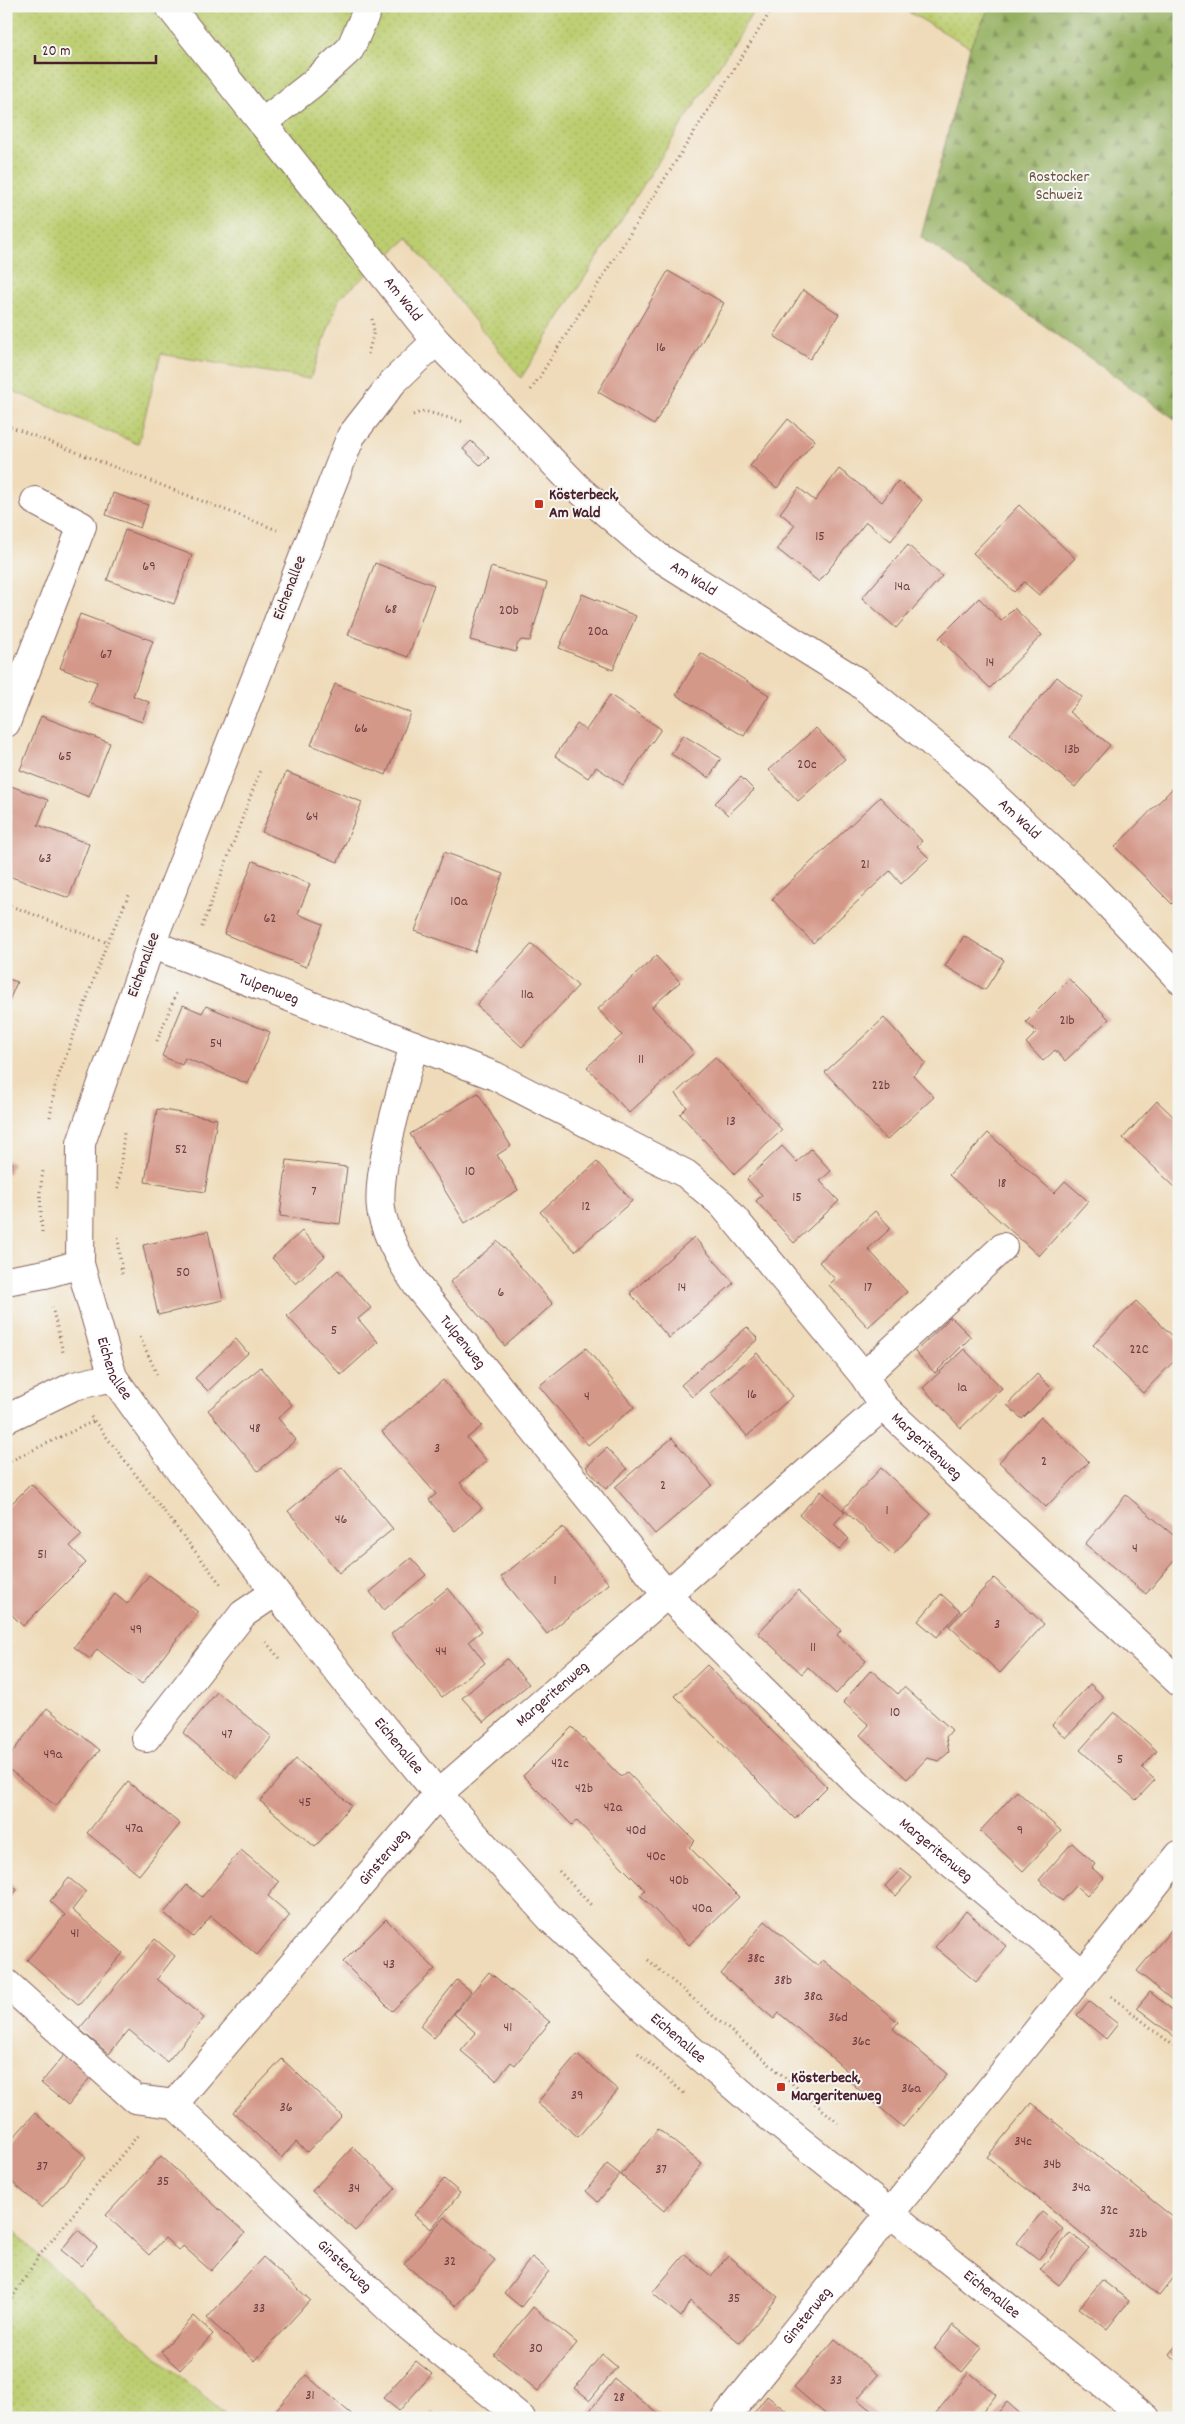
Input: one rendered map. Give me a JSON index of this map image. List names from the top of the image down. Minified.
{"streets":{"street":["Am Wald","Eichenallee","Tulpenweg","Margeritenweg","Ginsterweg"]},"crossings":[["Am Wald","Eichenallee"],["Eichenallee","Tulpenweg"],["Eichenallee","Margeritenweg"],["Eichenallee","Ginsterweg"],["Tulpenweg","Margeritenweg"],["Margeritenweg","Ginsterweg"]],"parks":["Rostocker Schweiz"],"places":{"transit":["Kösterbeck, Am Wald","Kösterbeck, Margeritenweg"]},"house_numbers":["16","15","69","14a","68","20b","20a","67","14","66","13b","65","20c","64","63","21","10a","62","11a","21b","54","11","22b","13","52","10","18","7","15","12","50","14","17","6","5","22C","1a","16","4","48","3","2","2","1","46","4","51","1","3","49","11","44","10","47","49a","5","42c","42b","45","42a","47a","40d","9","40c","40b","40a","41","38c","43","38b","38a","36d","41","36c","36a","39","36","34c","34b","37","37","35","34a","34","32c","32b","32","35","33","30","33","31","28"],"scale_bar":"20 m"}
